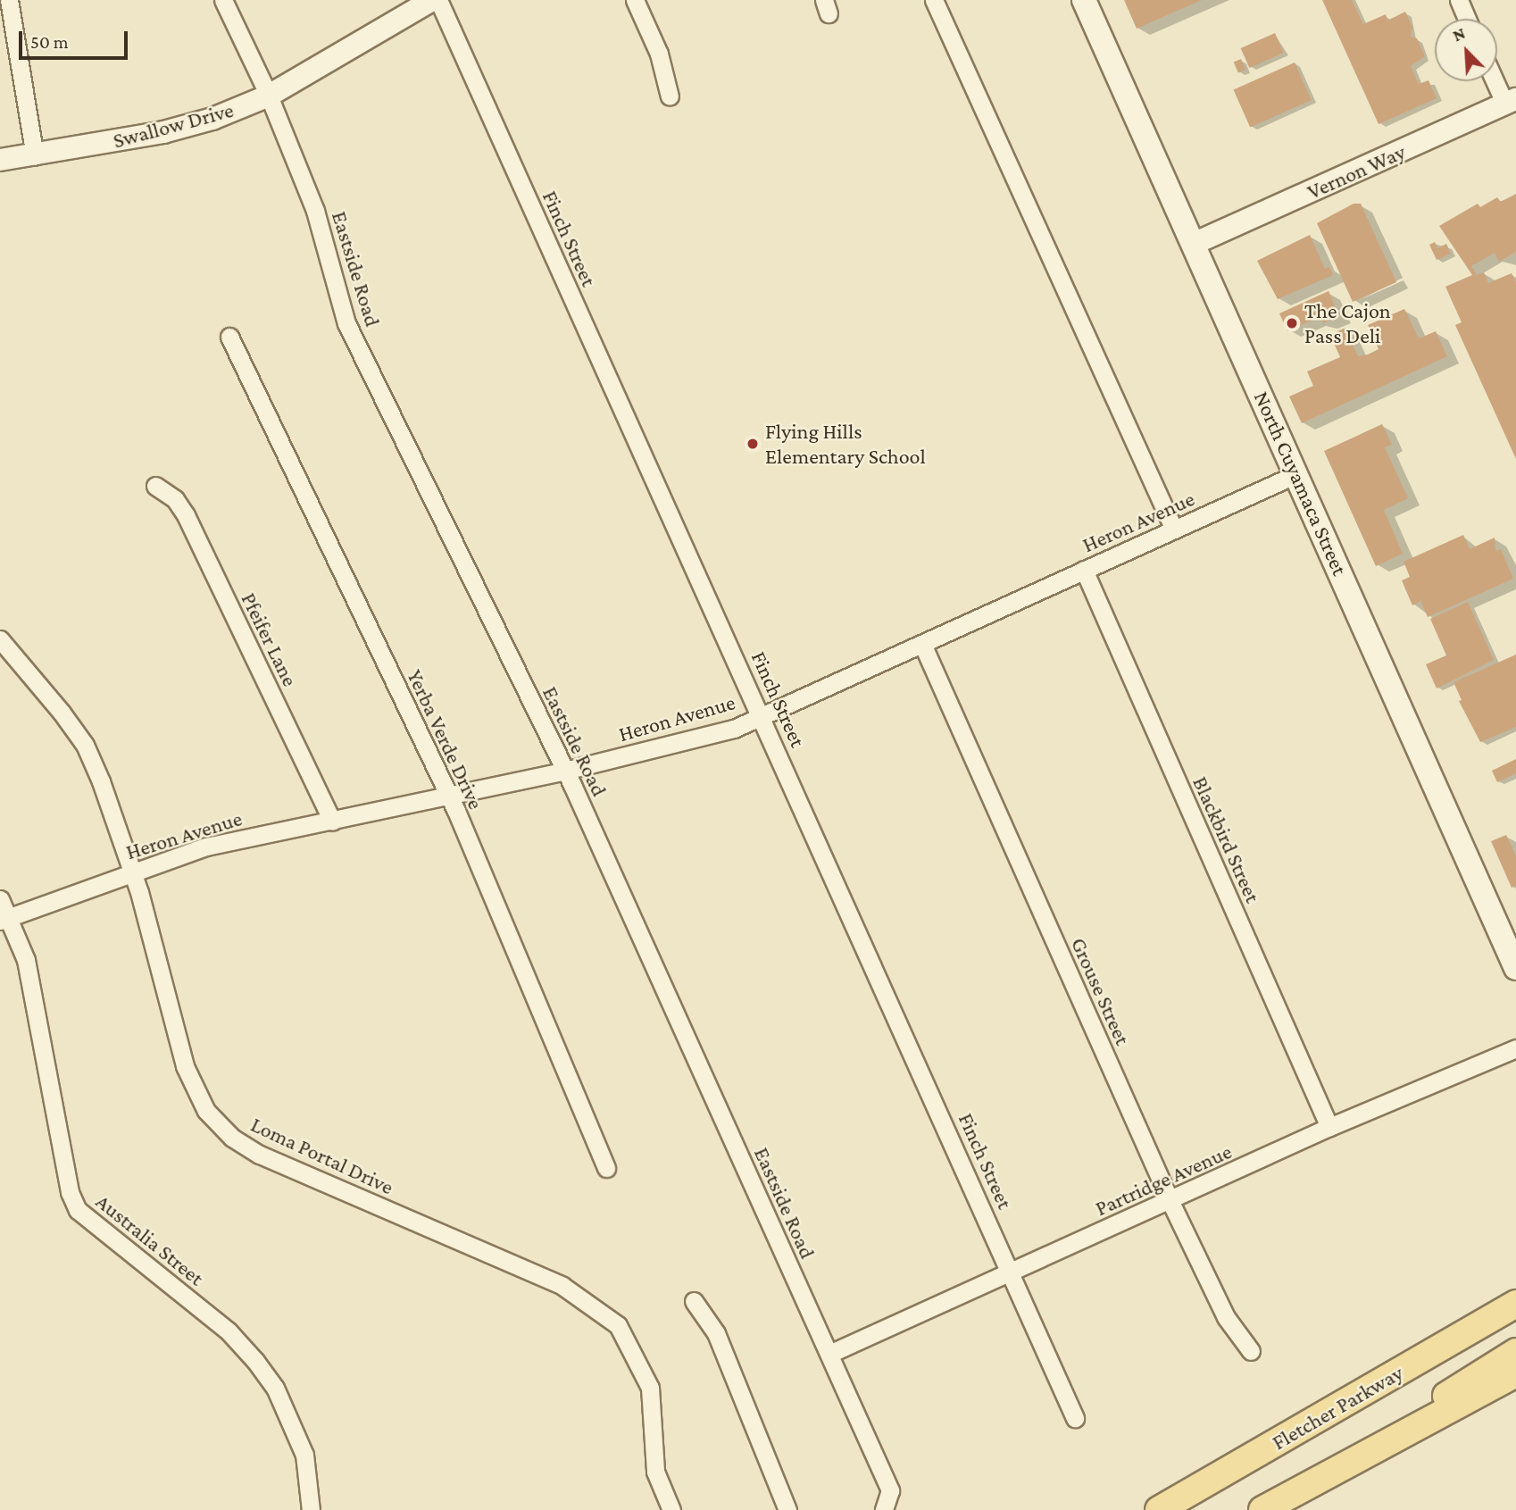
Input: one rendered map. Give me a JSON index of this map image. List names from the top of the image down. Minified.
{"streets":{"main road":["North Cuyamaca Street","Fletcher Parkway"],"street":["Swallow Drive","Vernon Way","Finch Street","Eastside Road","Heron Avenue","Pfeifer Lane","Yerba Verde Drive","Blackbird Street","Grouse Street","Loma Portal Drive","Partridge Avenue","Australia Street"]},"crossings":[["Swallow Drive","Eastside Road"],["Vernon Way","North Cuyamaca Street"],["Finch Street","Heron Avenue"],["Finch Street","Partridge Avenue"],["Eastside Road","Heron Avenue"],["Eastside Road","Partridge Avenue"],["North Cuyamaca Street","Heron Avenue"],["Heron Avenue","Pfeifer Lane"],["Heron Avenue","Yerba Verde Drive"],["Heron Avenue","Blackbird Street"],["Heron Avenue","Grouse Street"],["Heron Avenue","Loma Portal Drive"],["Heron Avenue","Australia Street"],["Blackbird Street","Partridge Avenue"],["Grouse Street","Partridge Avenue"]],"places":["The Cajon Pass Deli","Flying Hills Elementary School"],"scale_bar":"50 m","north":"top left"}
